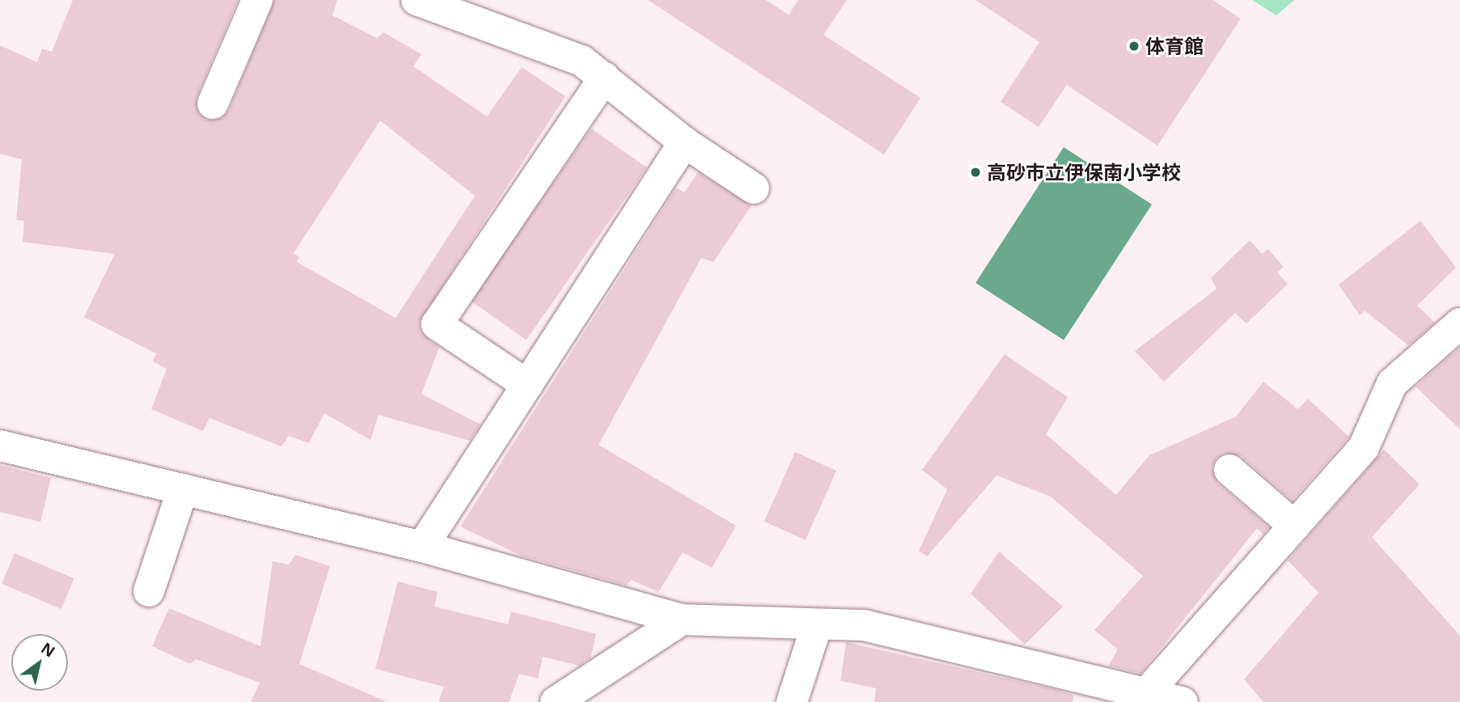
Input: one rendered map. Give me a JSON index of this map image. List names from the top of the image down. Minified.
{"places":["体育館","高砂市立伊保南小学校"],"north":"top right"}
